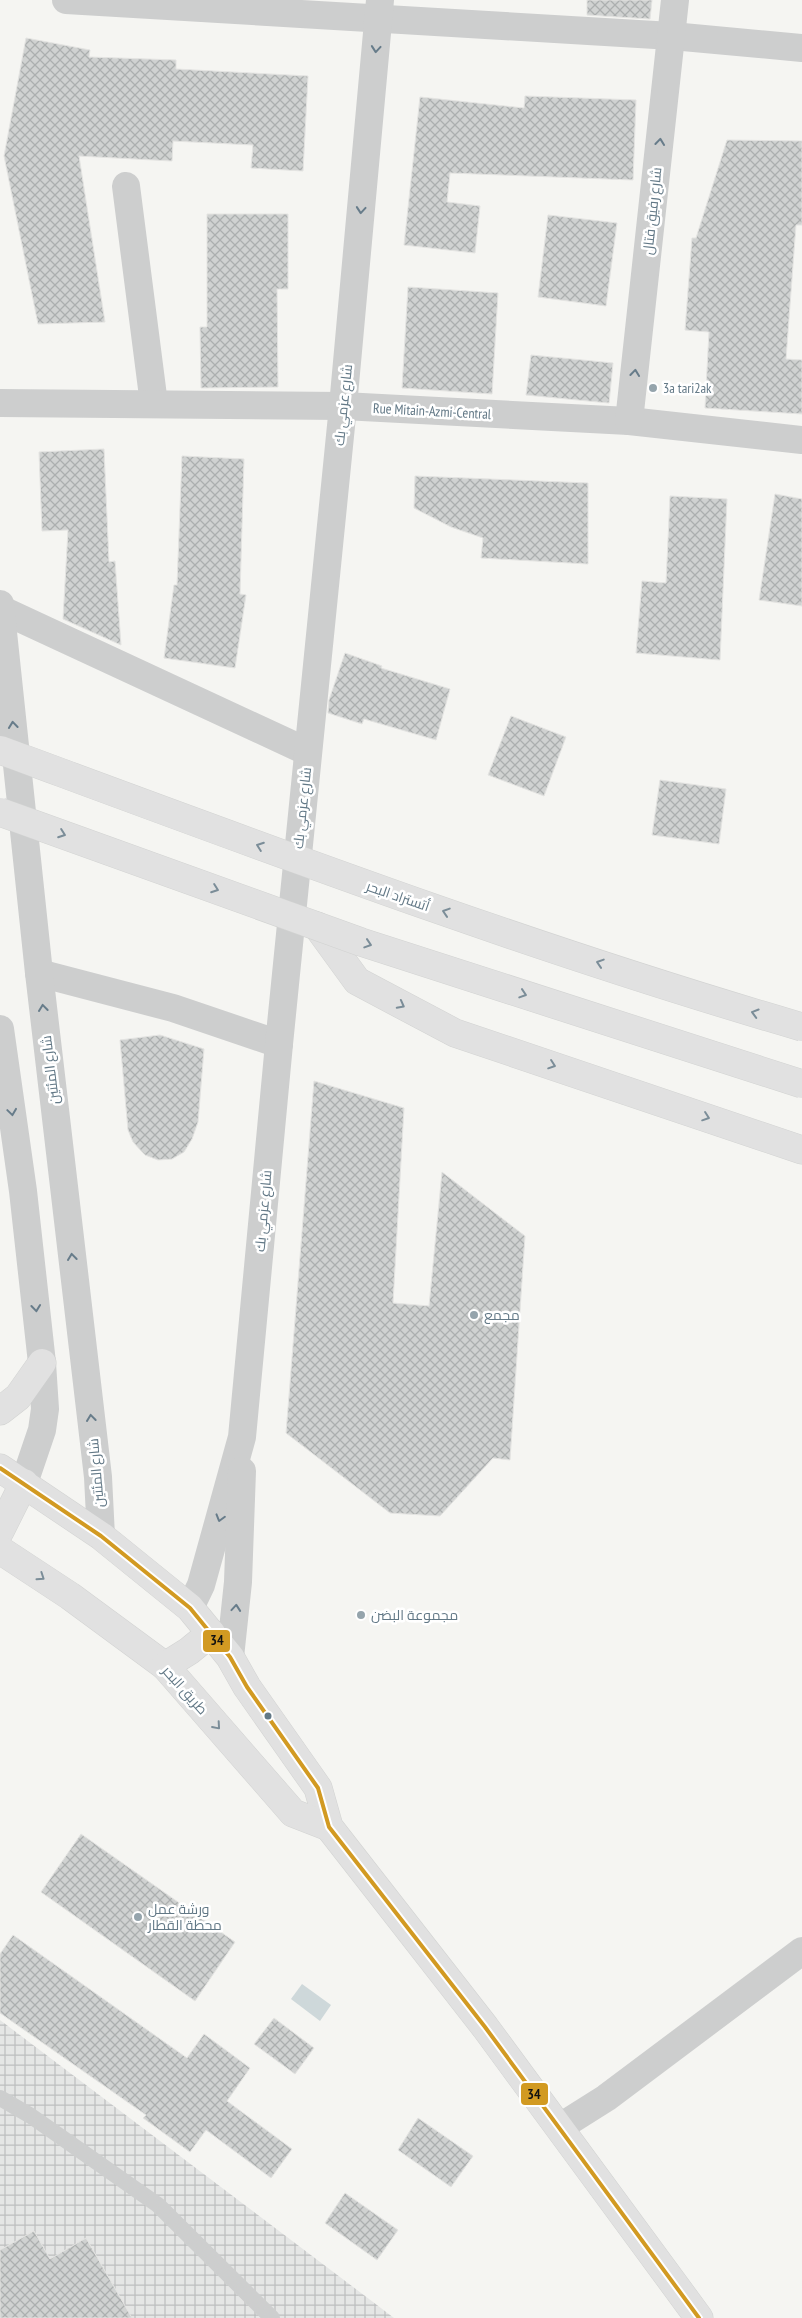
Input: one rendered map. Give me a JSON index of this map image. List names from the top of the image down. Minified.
{"streets":{"highway":["أتستراد البحر","طريق البحر"],"street":["شارع رفيق فتال","شارع عزمي بك","Rue Mitain-Azmi-Central","شارع المئتين"]},"crossings":[["شارع رفيق فتال","Rue Mitain-Azmi-Central"],["شارع عزمي بك","Rue Mitain-Azmi-Central"]],"one_way":["شارع رفيق فتال"],"places":["3a tari2ak","مجمع","مجموعة البضن","ورشة عمل محطة القطار"],"lines":["transit line 34"]}
